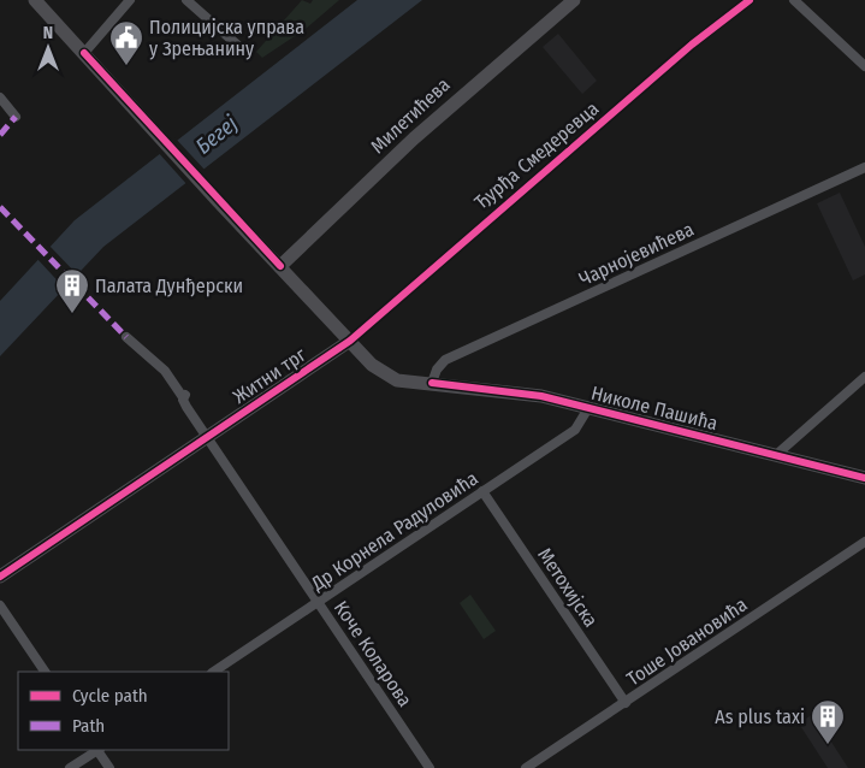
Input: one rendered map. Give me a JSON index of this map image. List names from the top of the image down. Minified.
{"streets":{"main road":["Милетићева","Житни трг","Николе Пашића"],"street":["Ђурђа Смедеревца","Чарнојевићева","Др Корнела Радуловића","Метохијска","Тоше Јовановића","Коче Коларова"]},"crossings":[["Милетићева","Николе Пашића"],["Ђурђа Смедеревца","Житни трг"],["Ђурђа Смедеревца","Николе Пашића"],["Чарнојевићева","Николе Пашића"],["Житни трг","Николе Пашића"],["Житни трг","Коче Коларова"],["Николе Пашића","Др Корнела Радуловића"],["Др Корнела Радуловића","Метохијска"],["Др Корнела Радуловића","Коче Коларова"],["Метохијска","Тоше Јовановића"]],"water":["Бегеј"],"places":{"public building":["Полицијска управа у Зрењанину"],"building":["Палата Дунђерски","As plus taxi"]},"legend":["Cycle path","Path"],"north":"top"}
